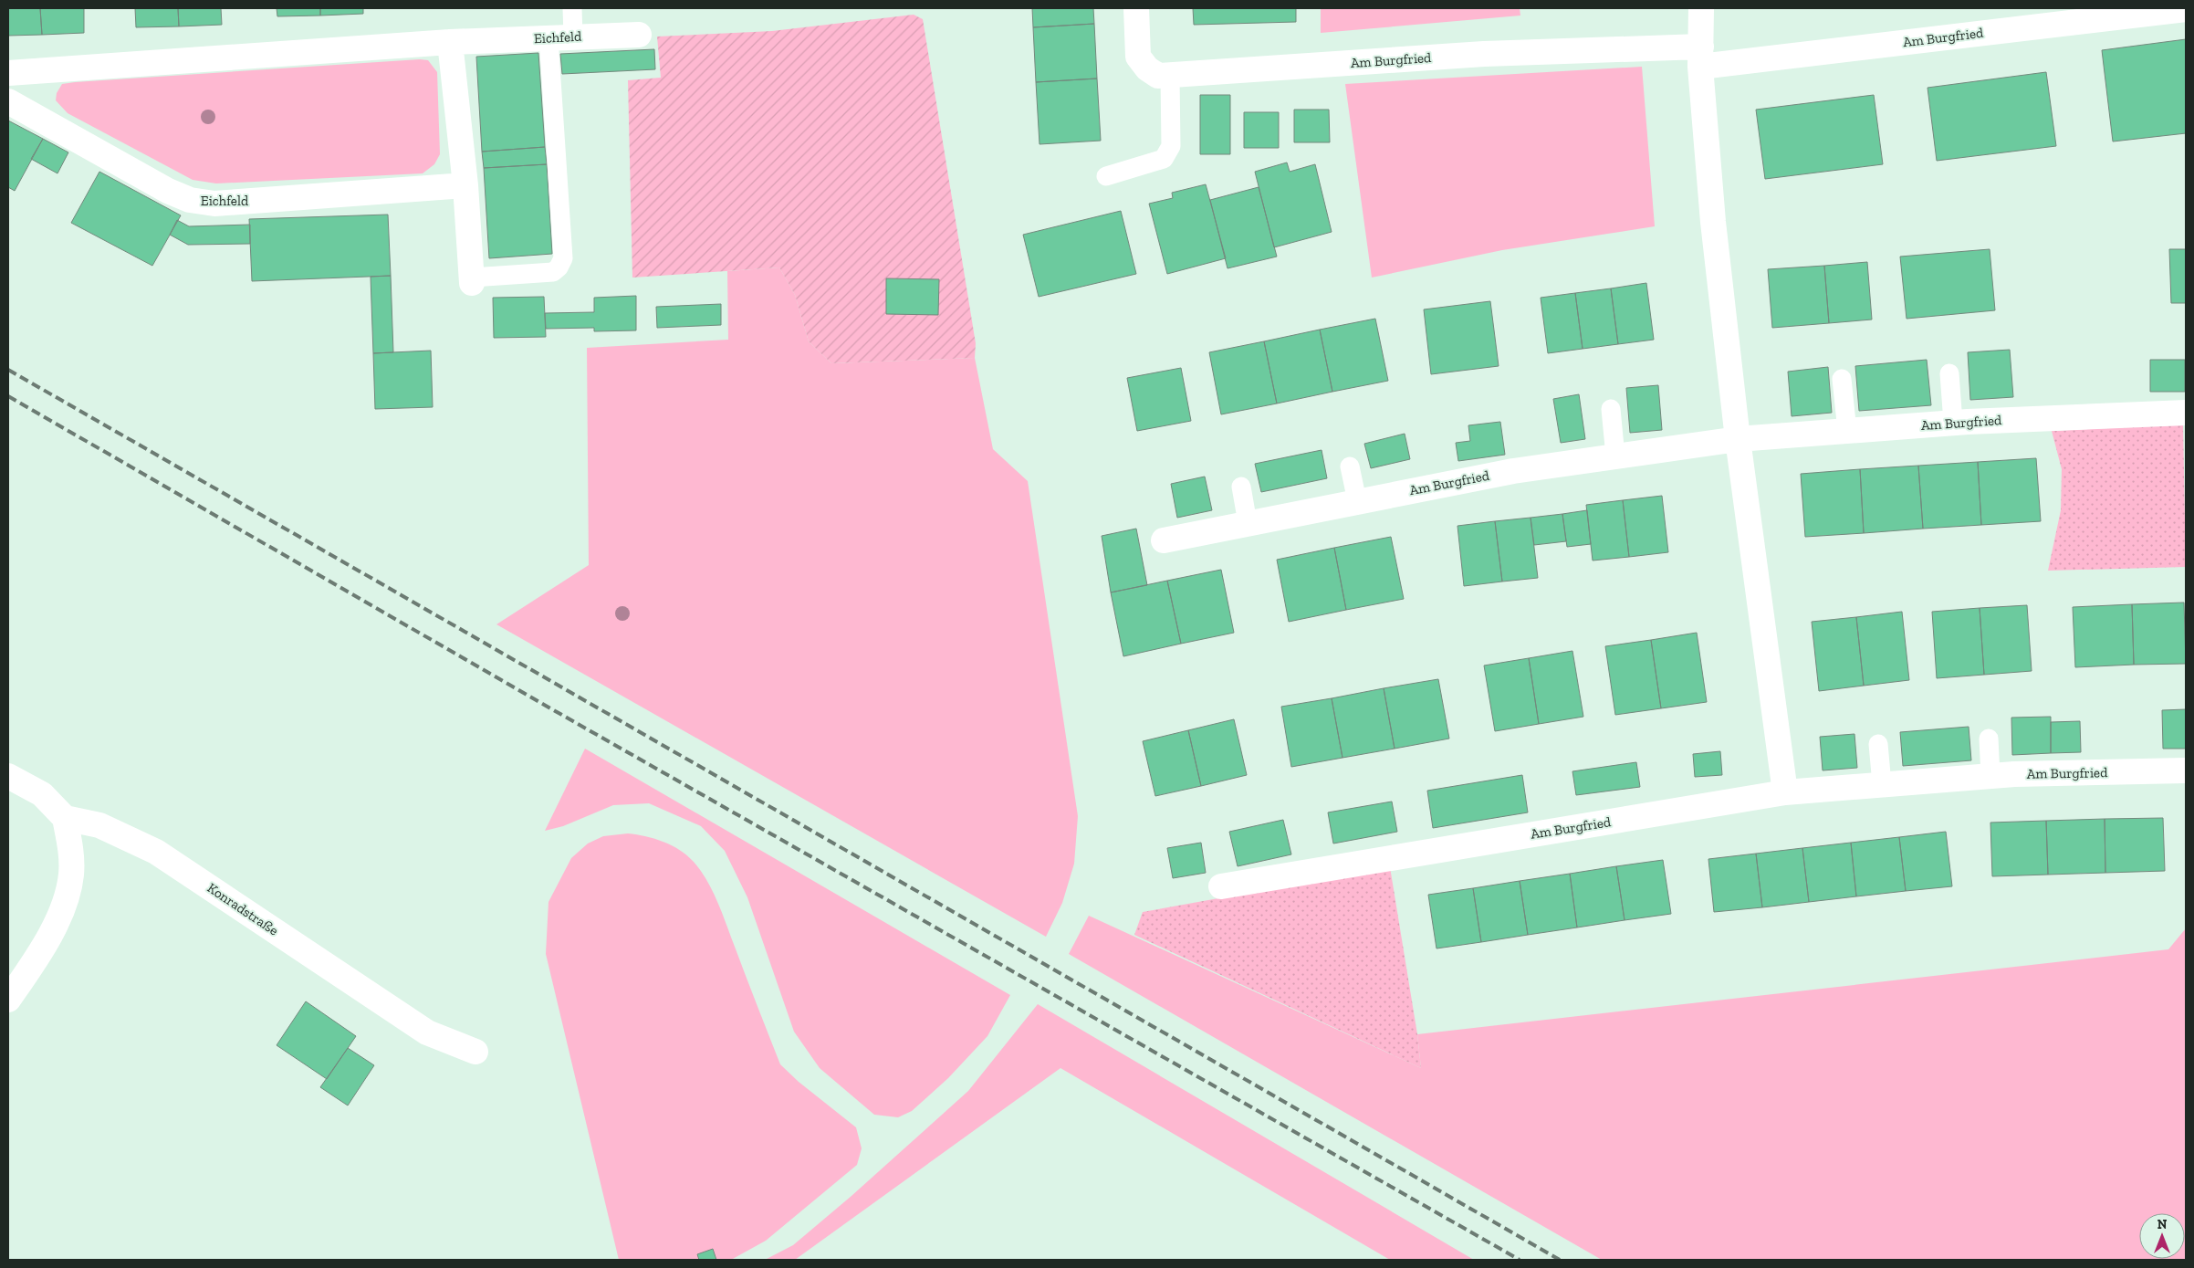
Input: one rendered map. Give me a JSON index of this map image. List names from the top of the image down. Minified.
{"streets":{"street":["Eichfeld","Am Burgfried","Konradstraße"]},"north":"top"}
